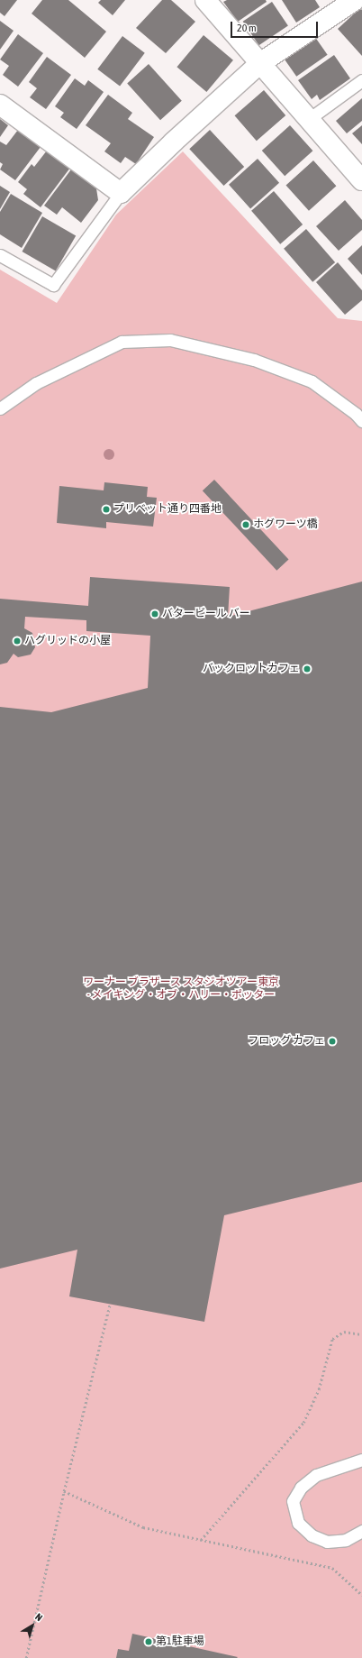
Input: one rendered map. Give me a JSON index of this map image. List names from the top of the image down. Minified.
{"parks":["ワーナー ブラザース スタジオツアー東京 - メイキング・オブ・ハリー・ポッター"],"places":["プリベット通り四番地","ホグワーツ橋","バタービール バー","ハグリッドの小屋","バックロットカフェ","フロッグ カフェ","第1駐車場"],"scale_bar":"20 m","north":"top right"}
